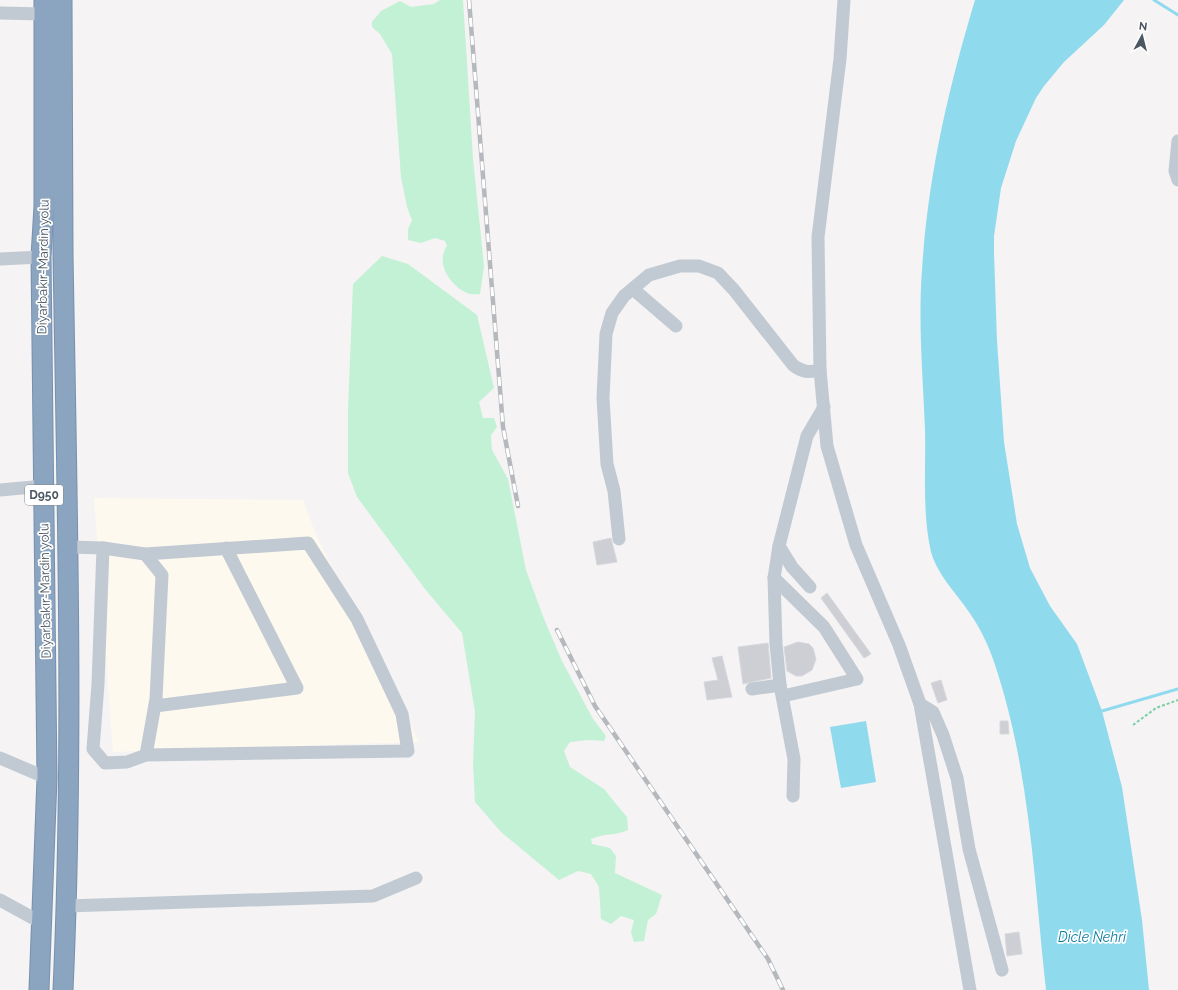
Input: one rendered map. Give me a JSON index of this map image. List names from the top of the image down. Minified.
{"streets":{"highway":["Diyarbakır-Mardin yolu","D950"]},"water":["Dicle Nehri"],"north":"top"}
